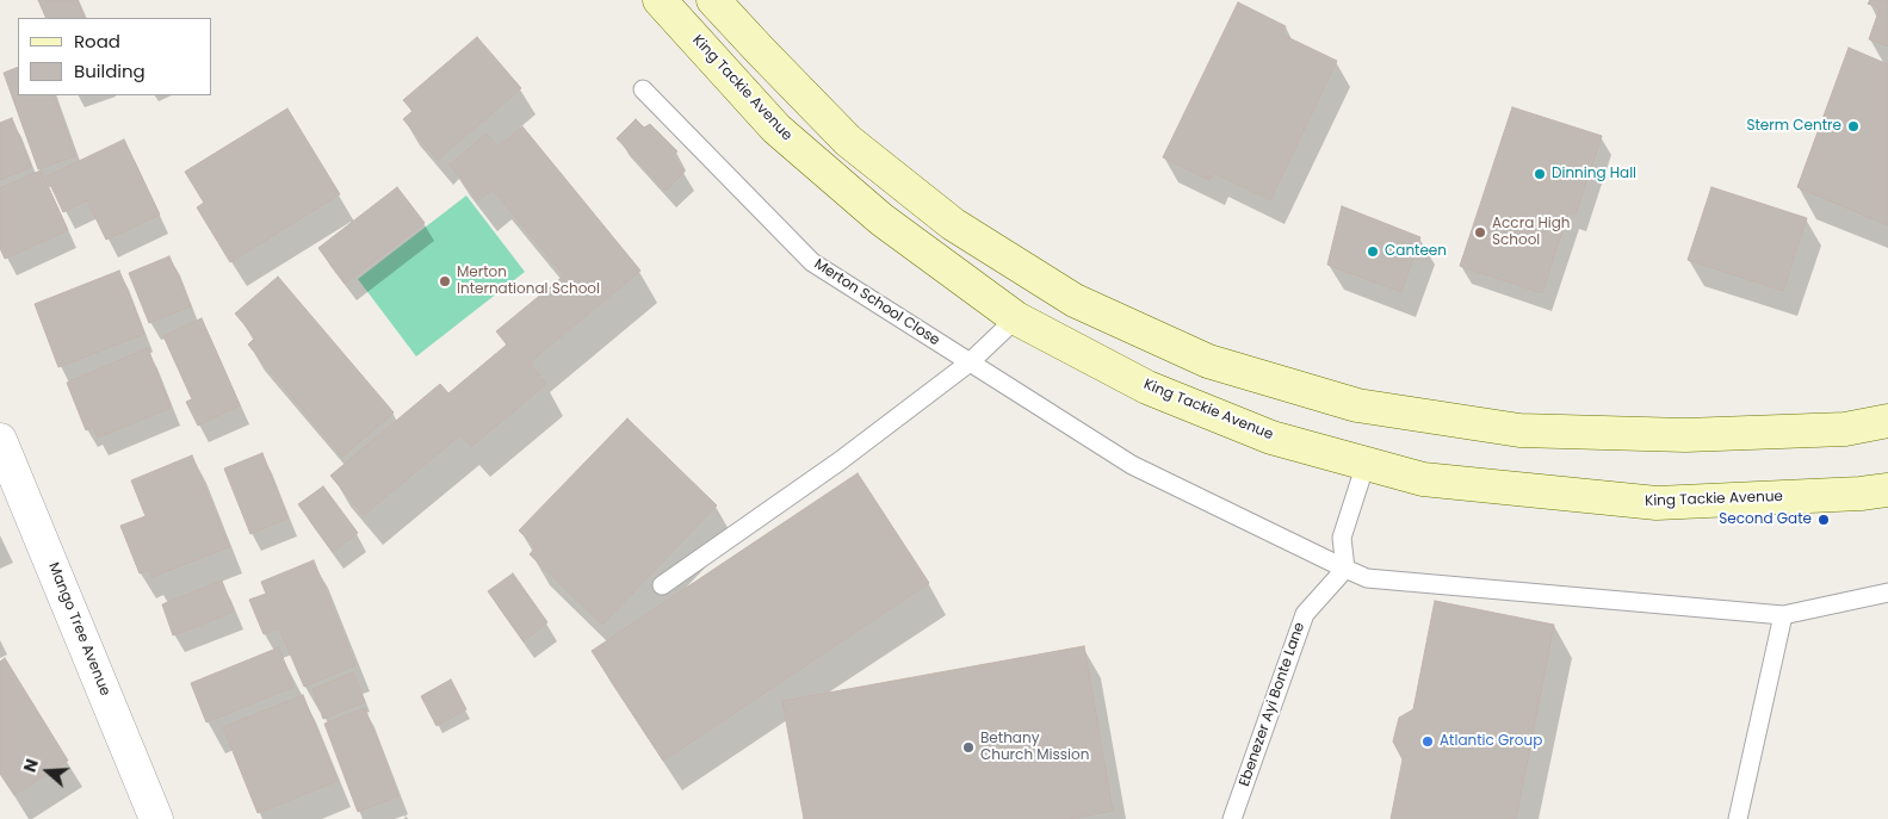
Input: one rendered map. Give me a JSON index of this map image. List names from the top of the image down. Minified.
{"streets":{"main road":["King Tackie Avenue"],"street":["Mango Tree Avenue"],"lane":["Merton School Close","Ebenezer Ayi Bonte Lane"]},"crossings":[["Merton School Close","Ebenezer Ayi Bonte Lane"]],"places":["Sterm Centre","Dinning Hall","Accra High School","Canteen","Merton International School","Second Gate","Atlantic Group","Bethany Church Mission"],"legend":["Road","Building"],"north":"left"}
